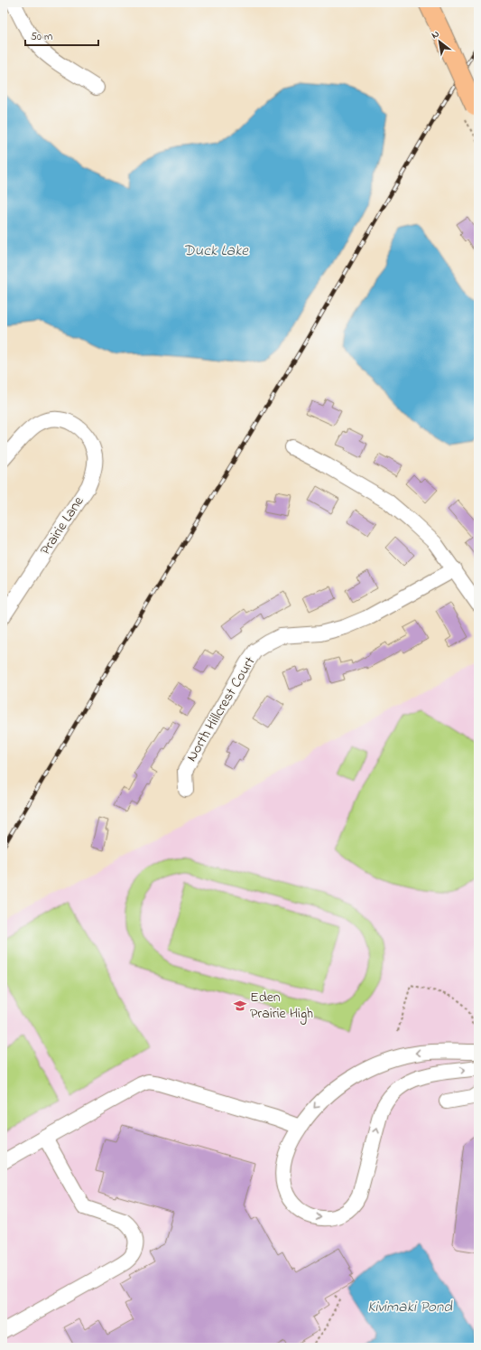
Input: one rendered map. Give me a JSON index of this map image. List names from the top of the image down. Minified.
{"streets":{"street":["Prairie Lane","North Hillcrest Court"]},"water":["Duck Lake","Kivimaki Pond"],"places":{"school or university":["Eden Prairie High"]},"scale_bar":"50 m","north":"top left"}
